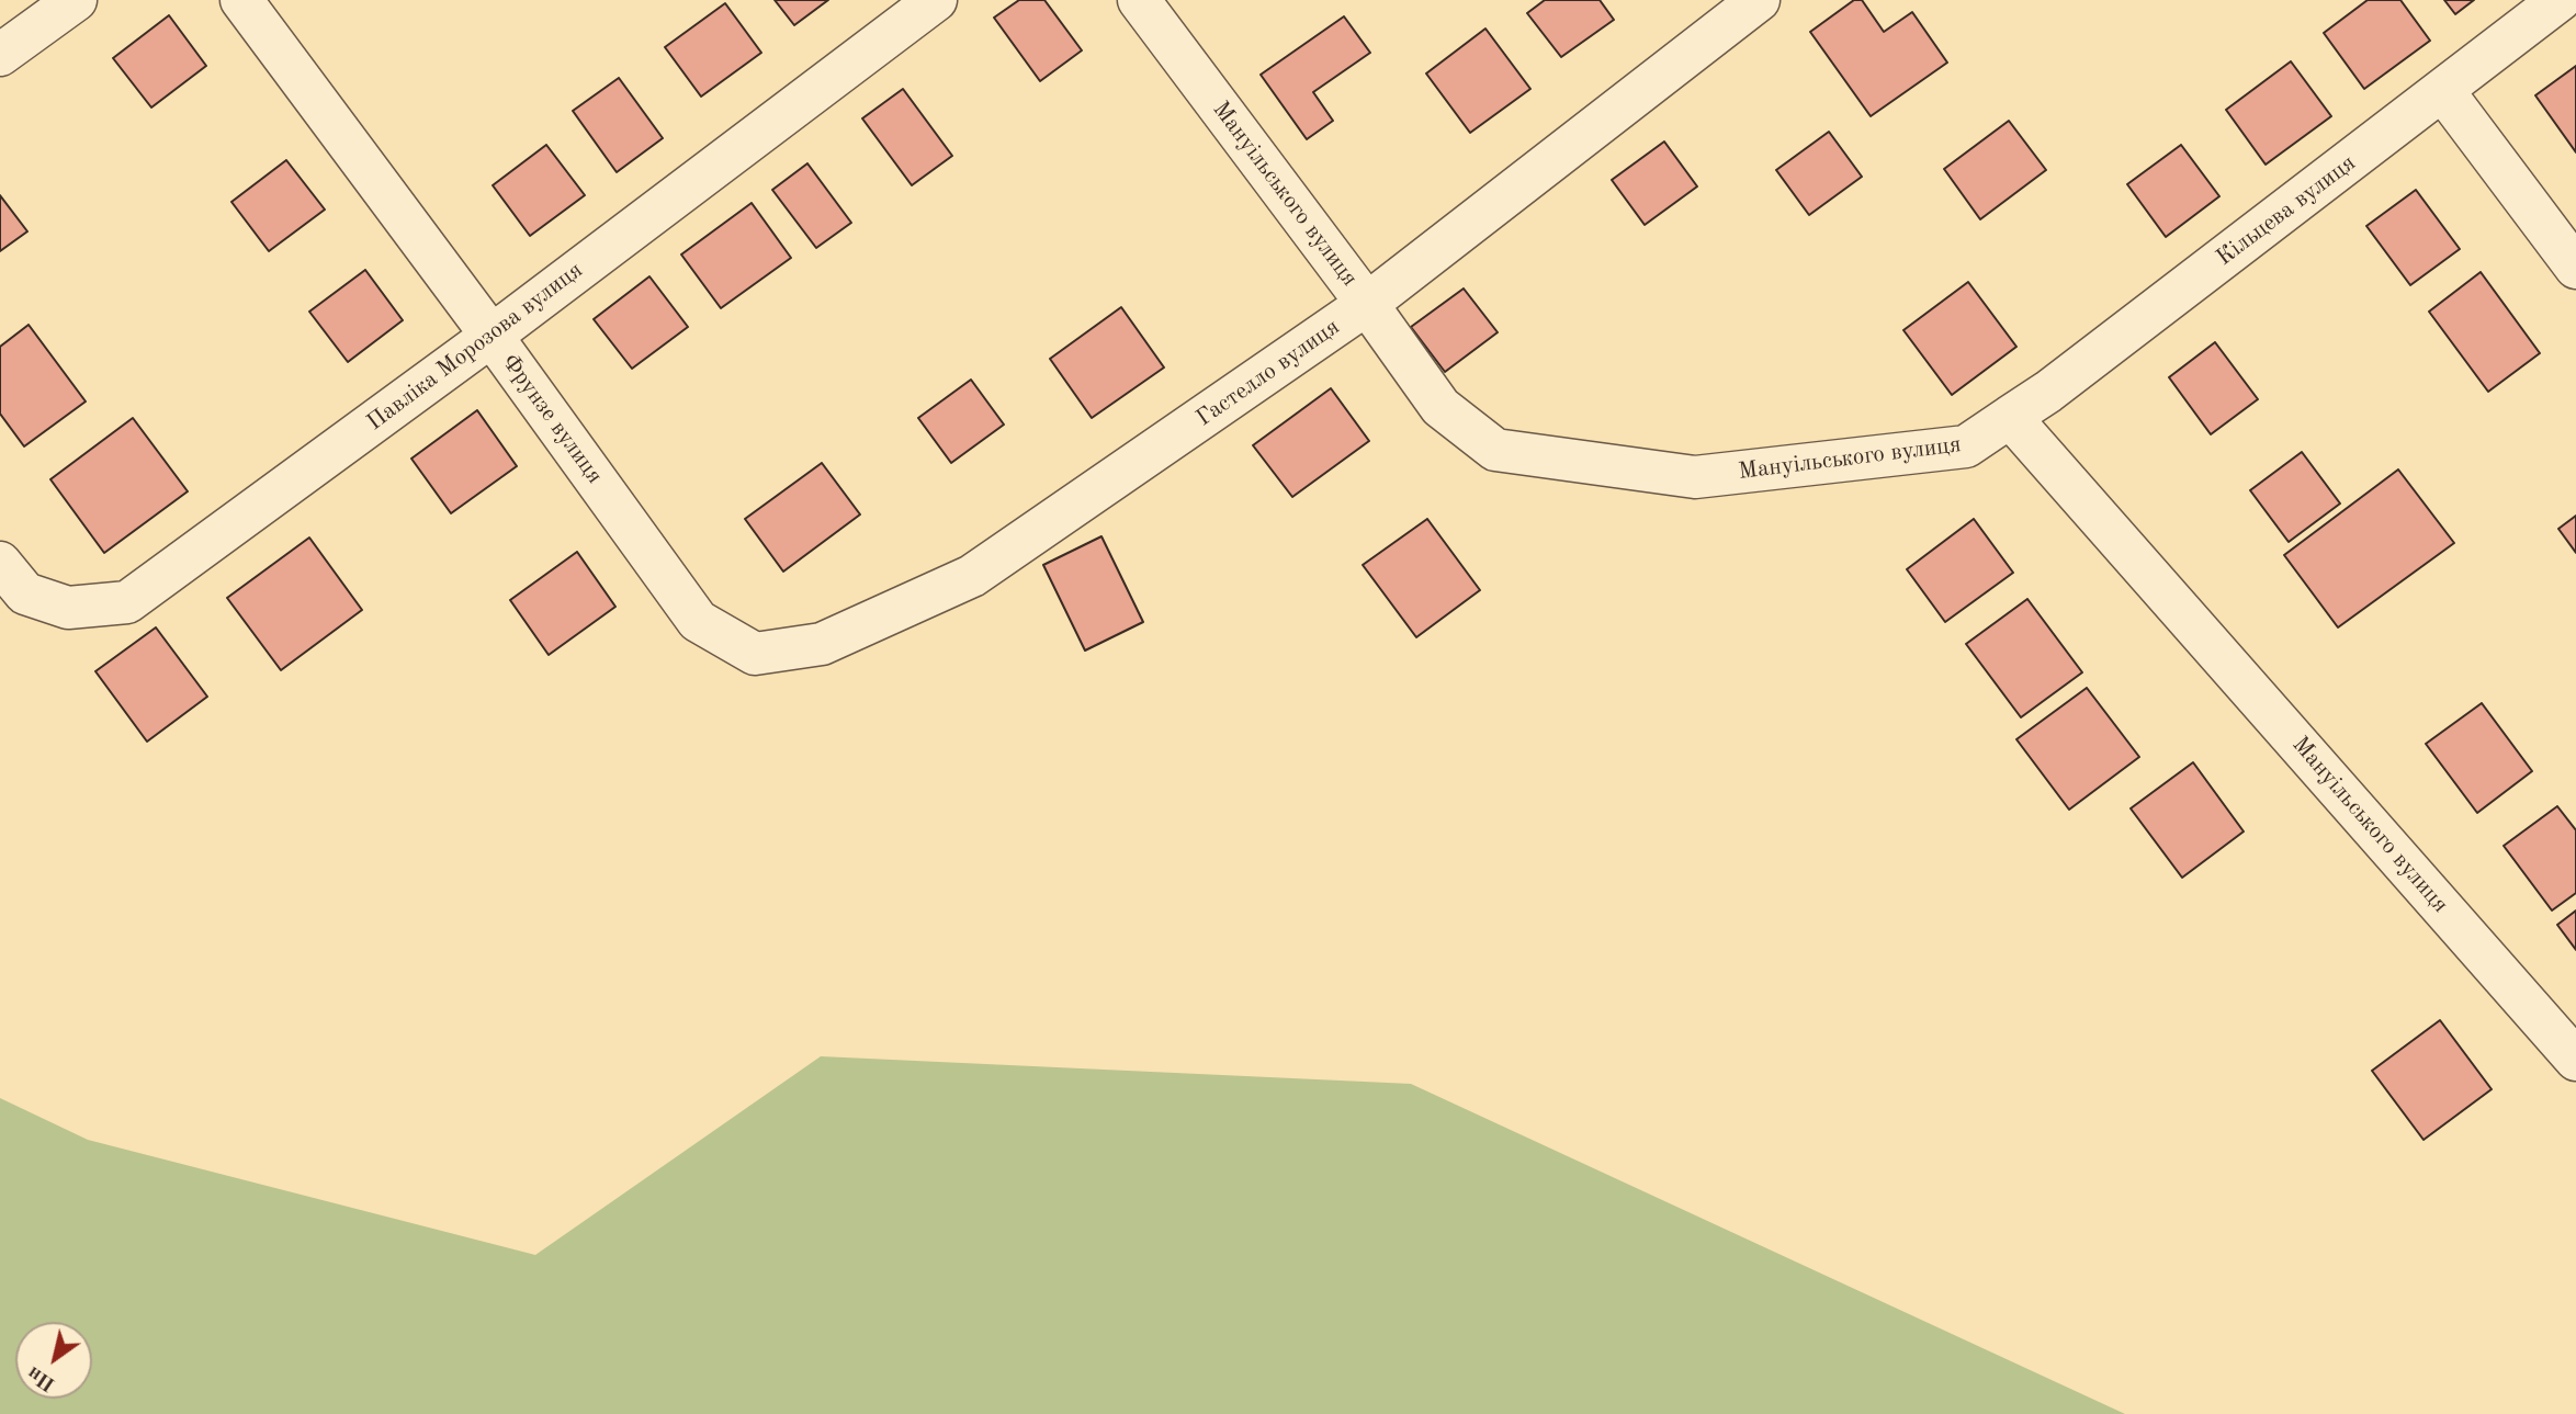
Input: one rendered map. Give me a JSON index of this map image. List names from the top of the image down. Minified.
{"streets":{"street":["Мануільського вулиця","Кільцева вулиця","Павліка Морозова вулиця","Гастелло вулиця","Фрунзе вулиця"]},"crossings":[["Мануільського вулиця","Кільцева вулиця"],["Мануільського вулиця","Гастелло вулиця"],["Павліка Морозова вулиця","Фрунзе вулиця"],["Гастелло вулиця","Фрунзе вулиця"]],"north":"bottom left"}
